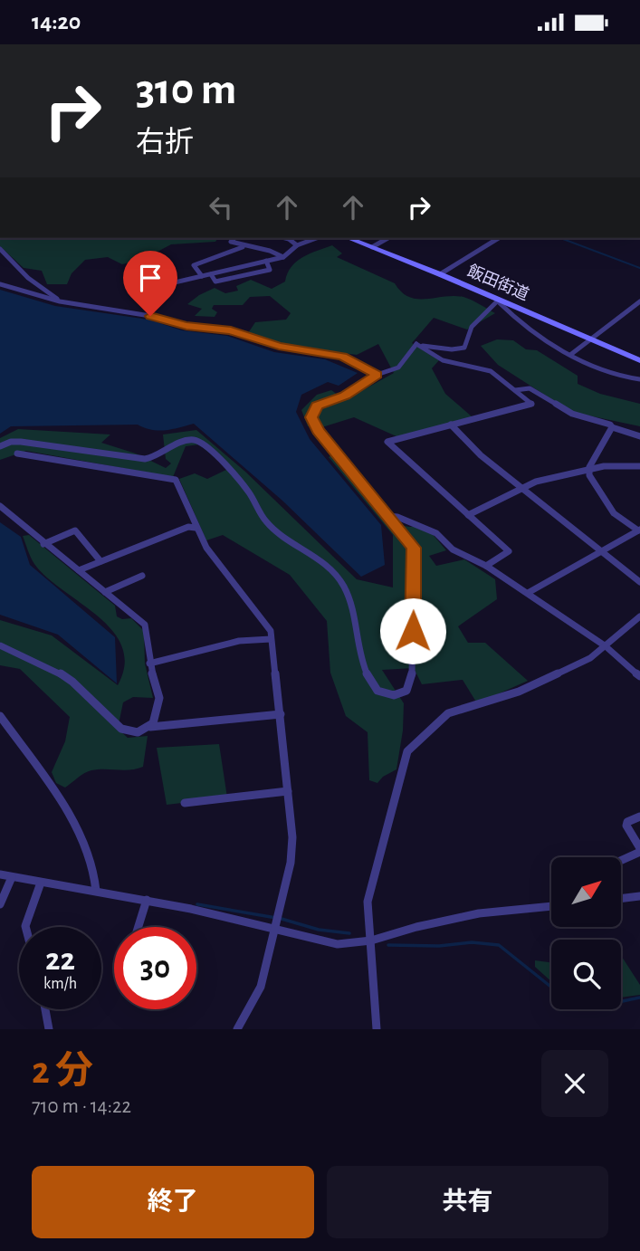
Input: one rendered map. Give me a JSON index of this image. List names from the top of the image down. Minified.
{"streets":{"main road":["飯田街道"]},"north":"top right","page":{"status":"14:20","turn":["310 m","右折"],"speed":"22 km/h","limit":"30","heading":["2 分","710 m · 14:22"],"buttons":["終了","共有"]}}
